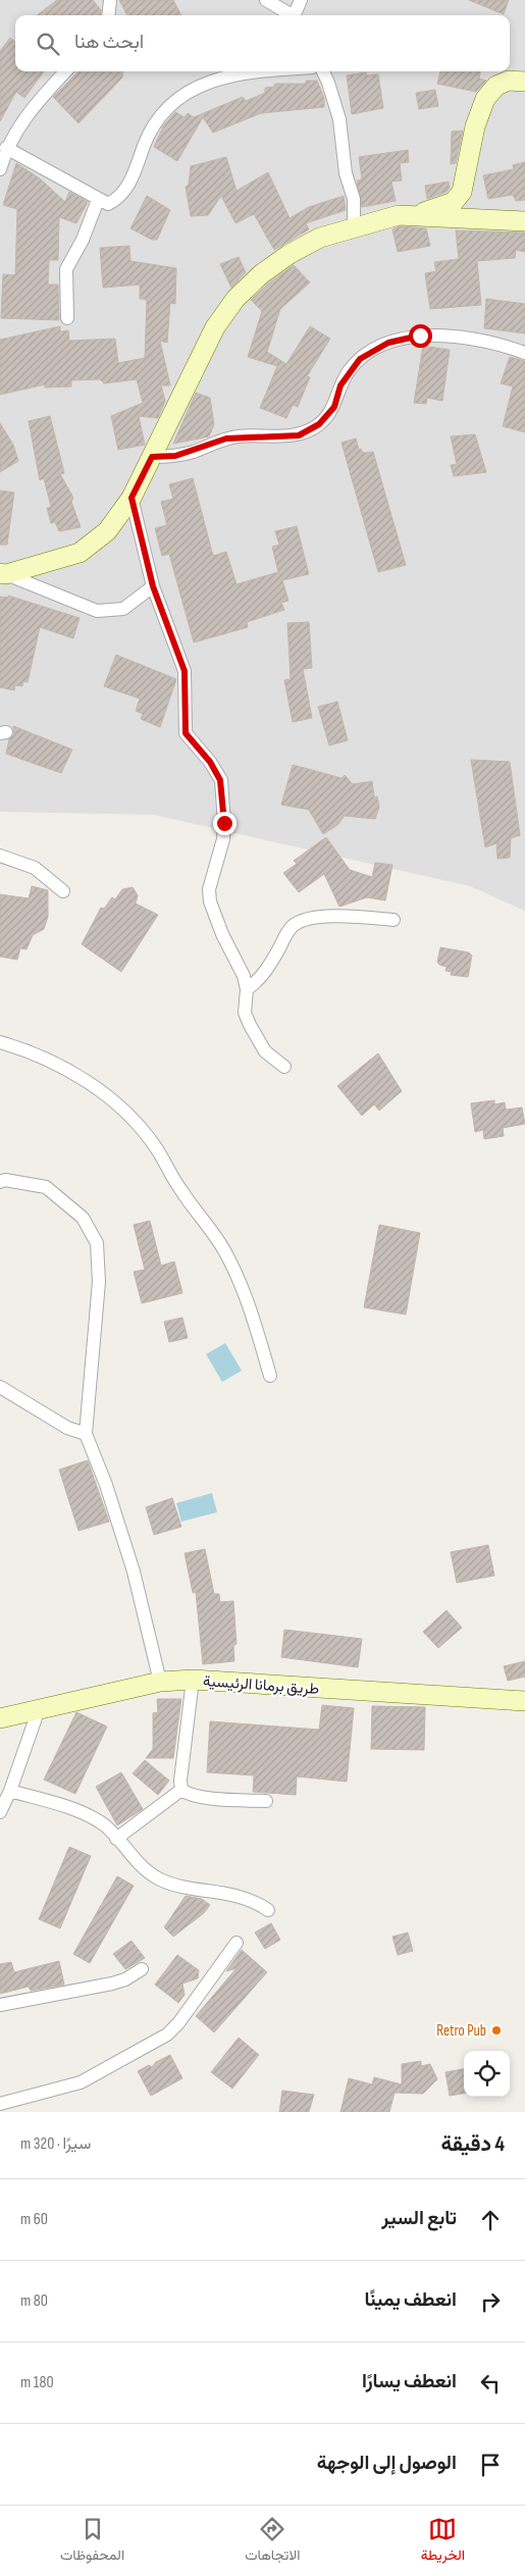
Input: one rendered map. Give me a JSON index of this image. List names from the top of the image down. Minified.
{"streets":{"street":["طريق برمانا الرئيسية"]},"places":["Retro Pub"],"page":{"search":"ابحث هنا","heading":["4 دقيقة","سيرًا · 320 m"],"list":[["تابع السير","60 m"],["انعطف يمينًا","80 m"],["انعطف يسارًا","180 m"],"الوصول إلى الوجهة"],"nav":["الخريطة","الاتجاهات","المحفوظات"]}}
